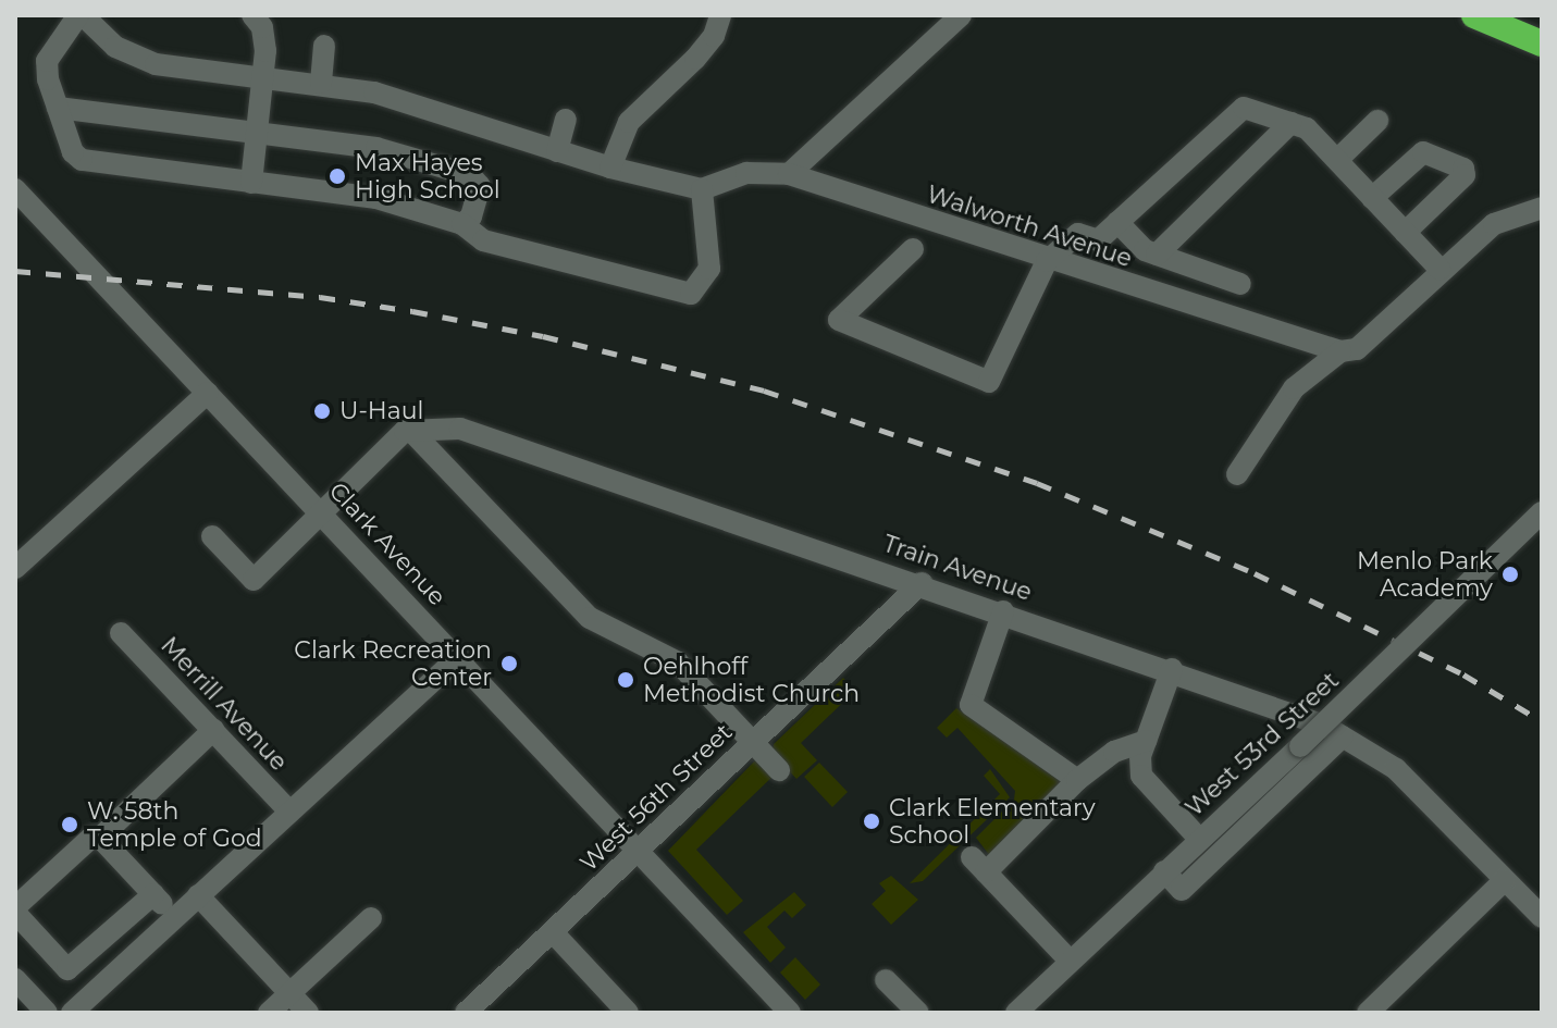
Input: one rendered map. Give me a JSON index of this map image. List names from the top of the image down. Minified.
{"streets":{"street":["Walworth Avenue","Clark Avenue","Train Avenue","Merrill Avenue","West 53rd Street","West 56th Street"]},"crossings":[["Clark Avenue","West 56th Street"],["Train Avenue","West 56th Street"]],"places":["Max Hayes High School","U-Haul","Menlo Park Academy","Clark Recreation Center","Oehlhoff Methodist Church","Clark Elementary School","W. 58th Temple of God"]}
